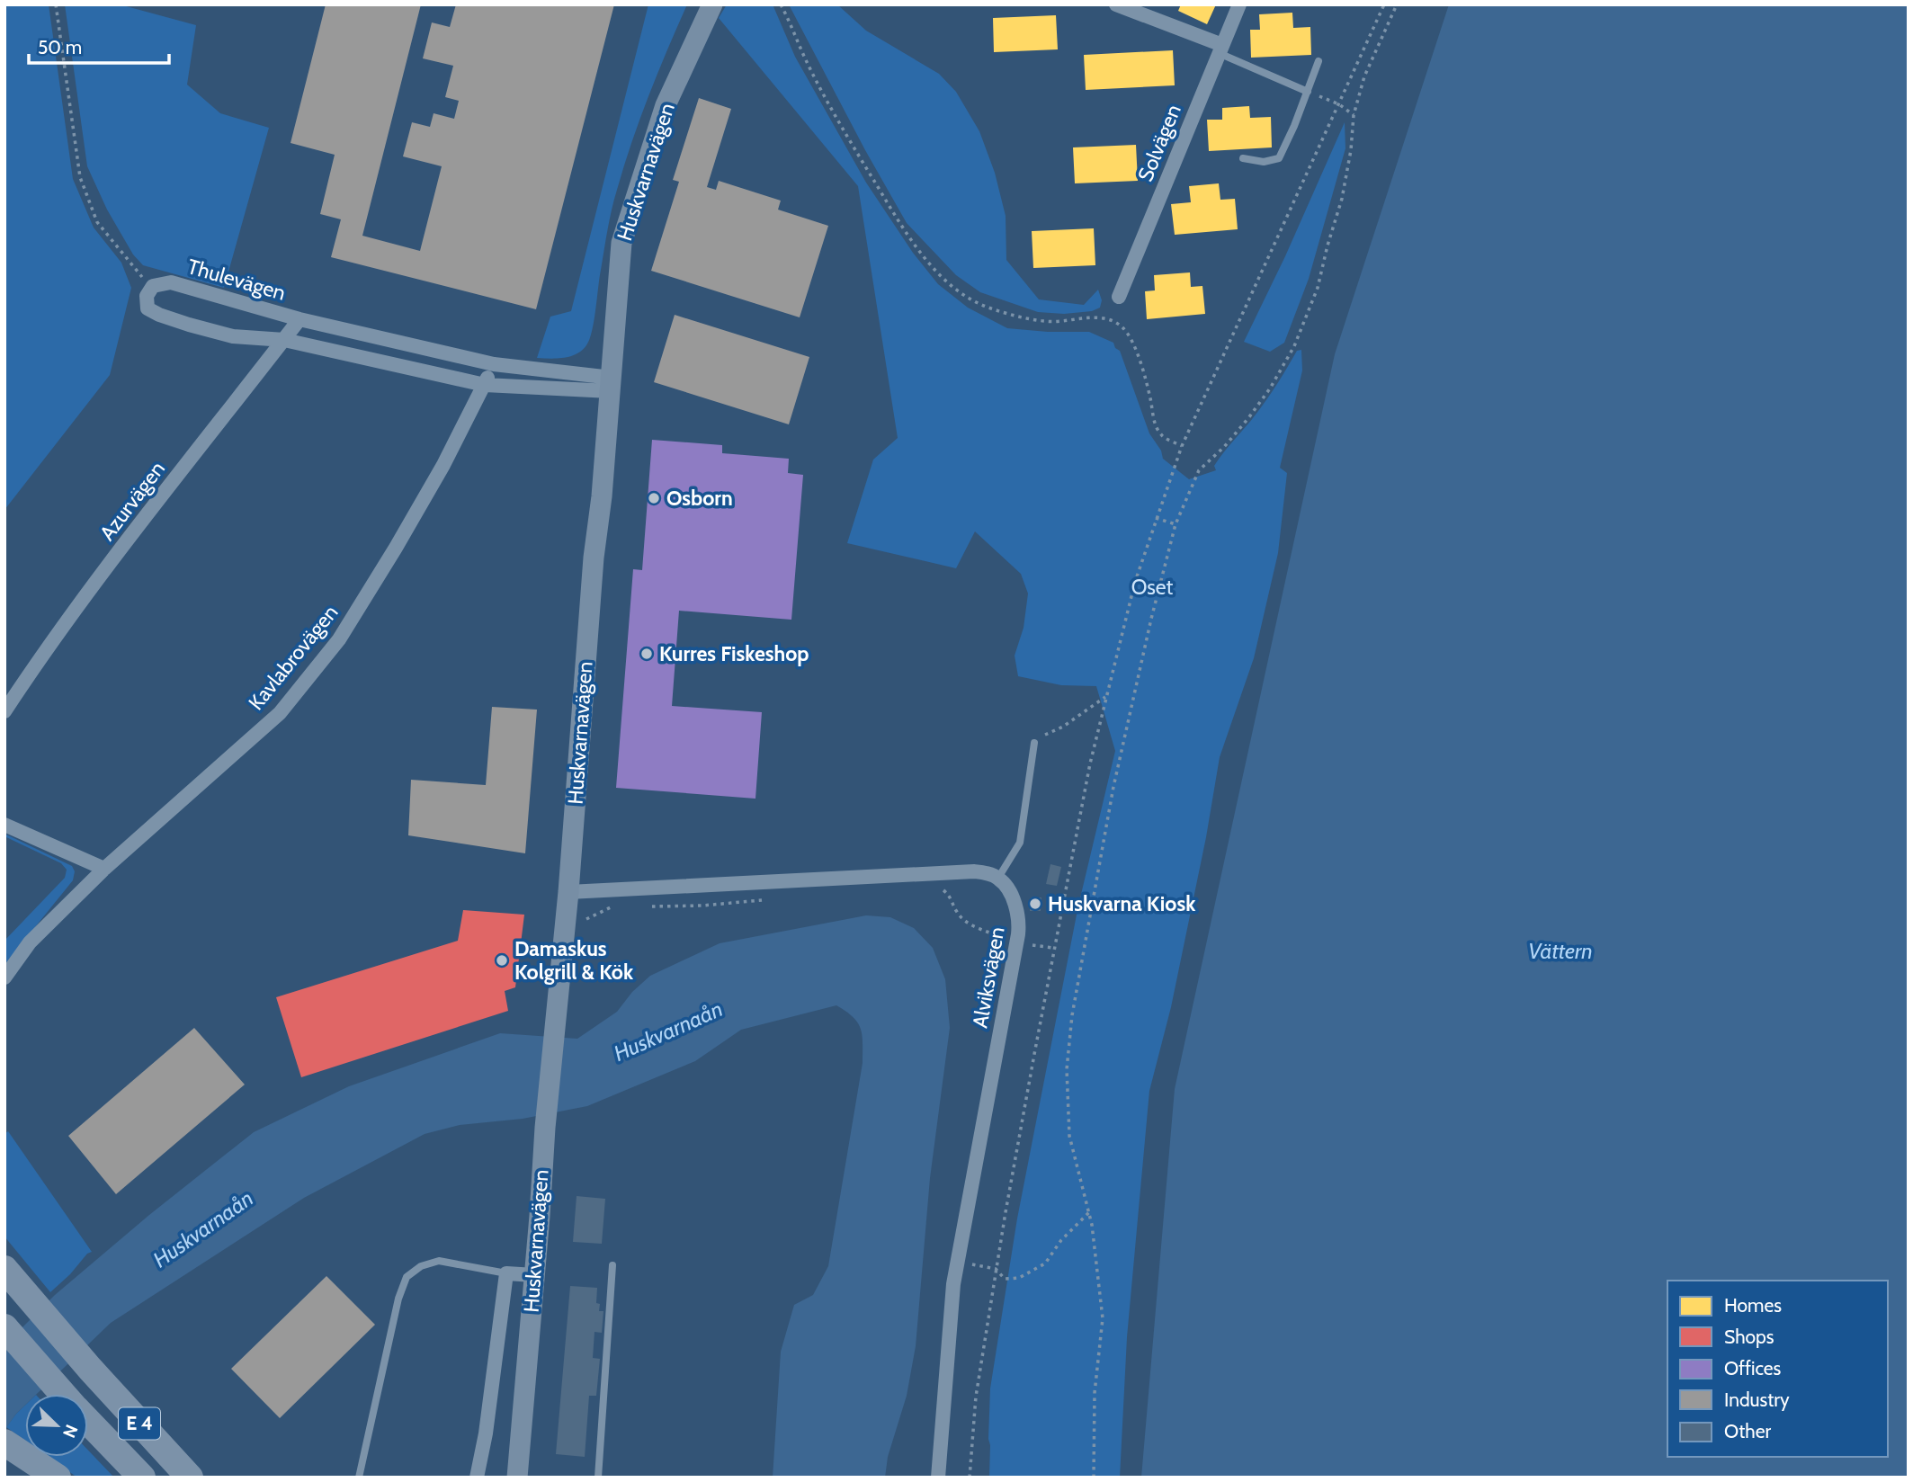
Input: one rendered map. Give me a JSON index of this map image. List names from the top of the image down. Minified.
{"streets":{"highway":["E 4"],"street":["Solvägen","Huskvarnavägen","Thulevägen","Azurvägen","Kavlabrovägen","Alviksvägen"]},"crossings":[["Huskvarnavägen","Thulevägen"],["Thulevägen","Azurvägen"],["Thulevägen","Kavlabrovägen"]],"water":["Vättern","Huskvarnaån"],"parks":["Oset"],"places":["Osborn","Kurres Fiskeshop","Huskvarna Kiosk","Damaskus Kolgrill & Kök"],"legend":["Homes","Shops","Offices","Industry","Other"],"scale_bar":"50 m","north":"bottom right"}
